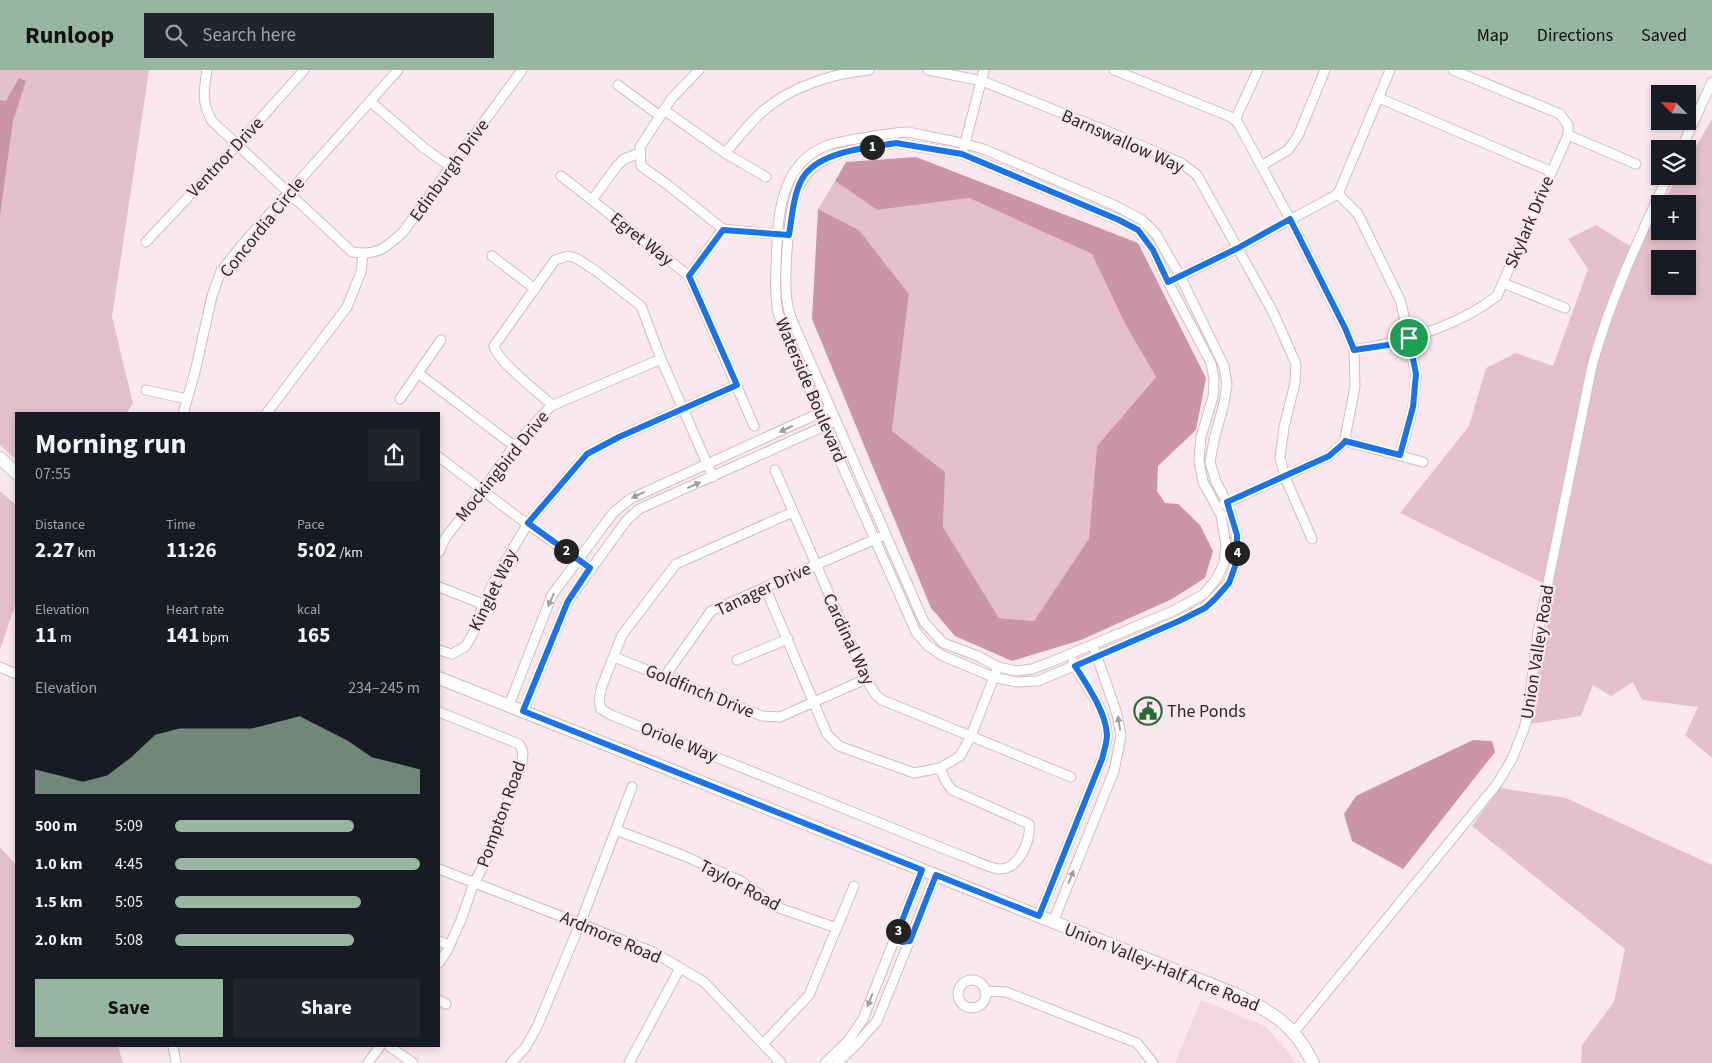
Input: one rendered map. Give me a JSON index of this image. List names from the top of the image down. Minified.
{"streets":{"street":["Barnswallow Way","Ventnor Drive","Edinburgh Drive","Skylark Drive","Concordia Circle","Egret Way","Waterside Boulevard","Mockingbird Drive","Tanager Drive","Kinglet Way","Cardinal Way","Union Valley Road","Goldfinch Drive","Oriole Way","Pompton Road","Taylor Road","Ardmore Road","Union Valley-Half Acre Road"]},"crossings":[["Egret Way","Kinglet Way"],["Waterside Boulevard","Tanager Drive"],["Tanager Drive","Cardinal Way"],["Tanager Drive","Goldfinch Drive"],["Cardinal Way","Goldfinch Drive"],["Cardinal Way","Oriole Way"],["Union Valley Road","Union Valley-Half Acre Road"],["Goldfinch Drive","Oriole Way"],["Pompton Road","Ardmore Road"]],"places":{"public building":["The Ponds"]},"north":"top left","page":{"header":"Runloop","search":"Search here","nav":["Map","Directions","Saved"],"map_buttons":["+","−"],"pins":["1","2","4","3"],"heading":["Morning run","07:55"],"stats":[["Distance","2.27 km"],["Time","11:26"],["Pace","5:02 /km"],["Elevation","11 m"],["Heart rate","141 bpm"],["kcal","165"]],"chart":["Elevation","234–245 m"],"list":[{"name":"500 m","note":"5:09"},{"name":"1.0 km","note":"4:45"},{"name":"1.5 km","note":"5:05"},{"name":"2.0 km","note":"5:08"}],"buttons":["Save","Share"]}}
